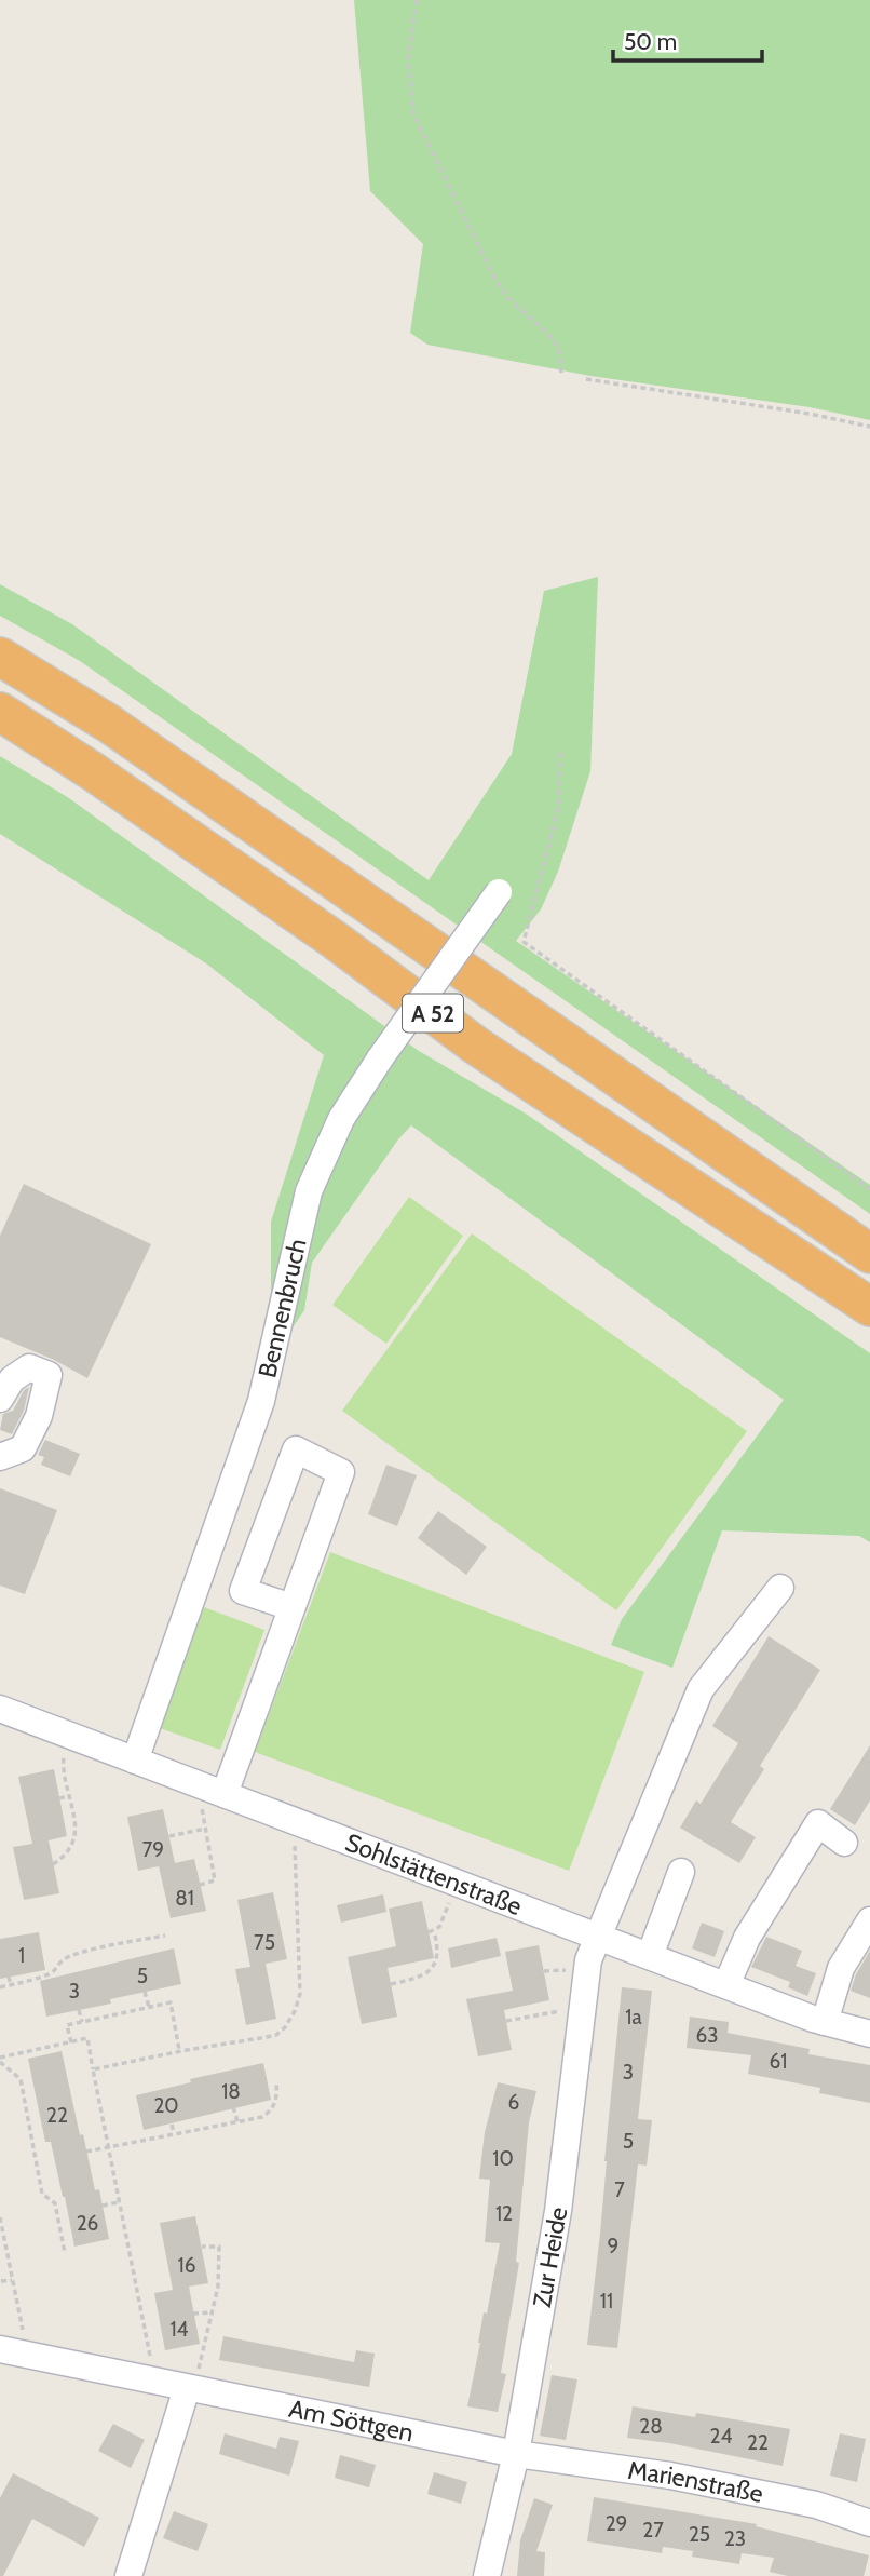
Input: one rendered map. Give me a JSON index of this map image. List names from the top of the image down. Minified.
{"streets":{"highway":["A 52"],"street":["Bennenbruch","Sohlstättenstraße","Zur Heide","Am Söttgen","Marienstraße"]},"crossings":[["Bennenbruch","Sohlstättenstraße"],["Sohlstättenstraße","Zur Heide"],["Zur Heide","Am Söttgen"],["Zur Heide","Marienstraße"],["Am Söttgen","Marienstraße"]],"house_numbers":["79","81","75","1","5","3","1a","63","61","3","18","6","20","22","5","10","7","12","26","9","16","11","14","28","24","22","29","27","25","23"],"scale_bar":"50 m"}
